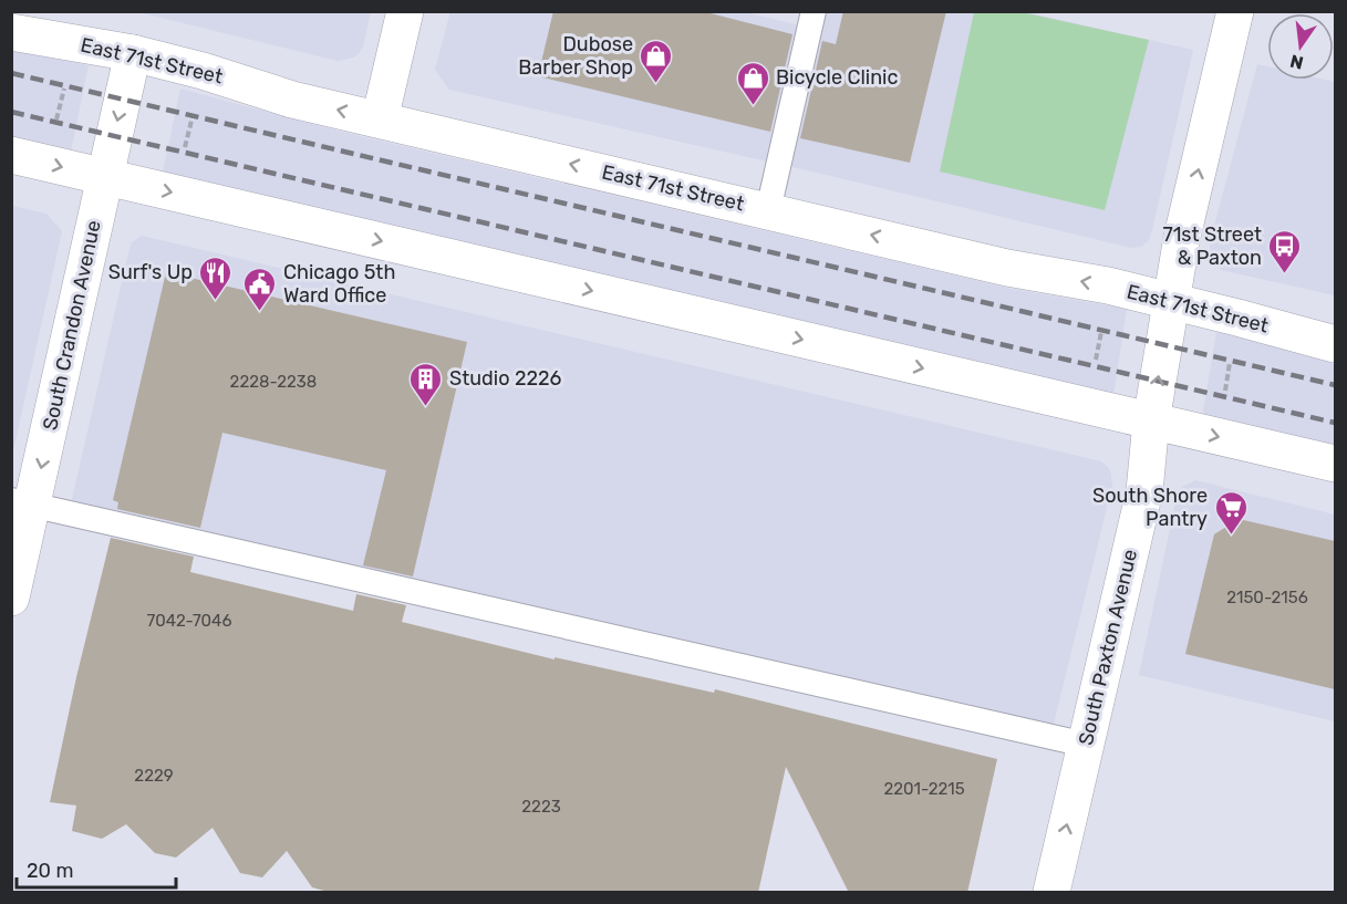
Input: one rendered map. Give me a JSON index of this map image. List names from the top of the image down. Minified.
{"streets":{"main road":["East 71st Street","South Crandon Avenue","South Paxton Avenue"]},"crossings":[["East 71st Street","South Crandon Avenue"],["East 71st Street","South Paxton Avenue"]],"one_way":["South Crandon Avenue","South Paxton Avenue"],"places":{"shop":["Dubose Barber Shop","Bicycle Clinic"],"bus stop":["71st Street & Paxton"],"restaurant":["Surf's Up"],"public building":["Chicago 5th Ward Office"],"building":["Studio 2226"],"supermarket":["South Shore Pantry"]},"house_numbers":["2228-2238","2150-2156","7042-7046","2229","2201-2215","2223"],"scale_bar":"20 m","north":"bottom"}
